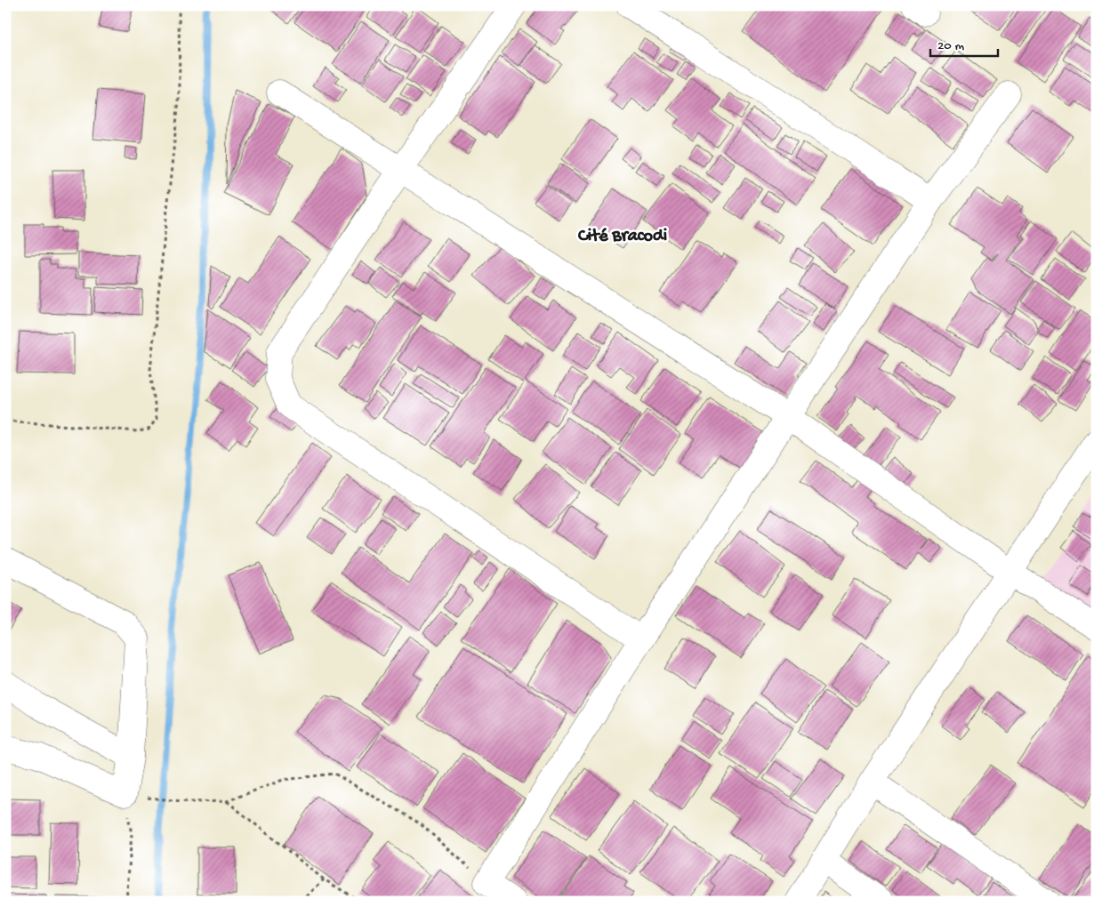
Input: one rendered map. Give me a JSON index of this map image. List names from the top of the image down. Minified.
{"districts":["Cité Bracodi"],"scale_bar":"20 m"}
